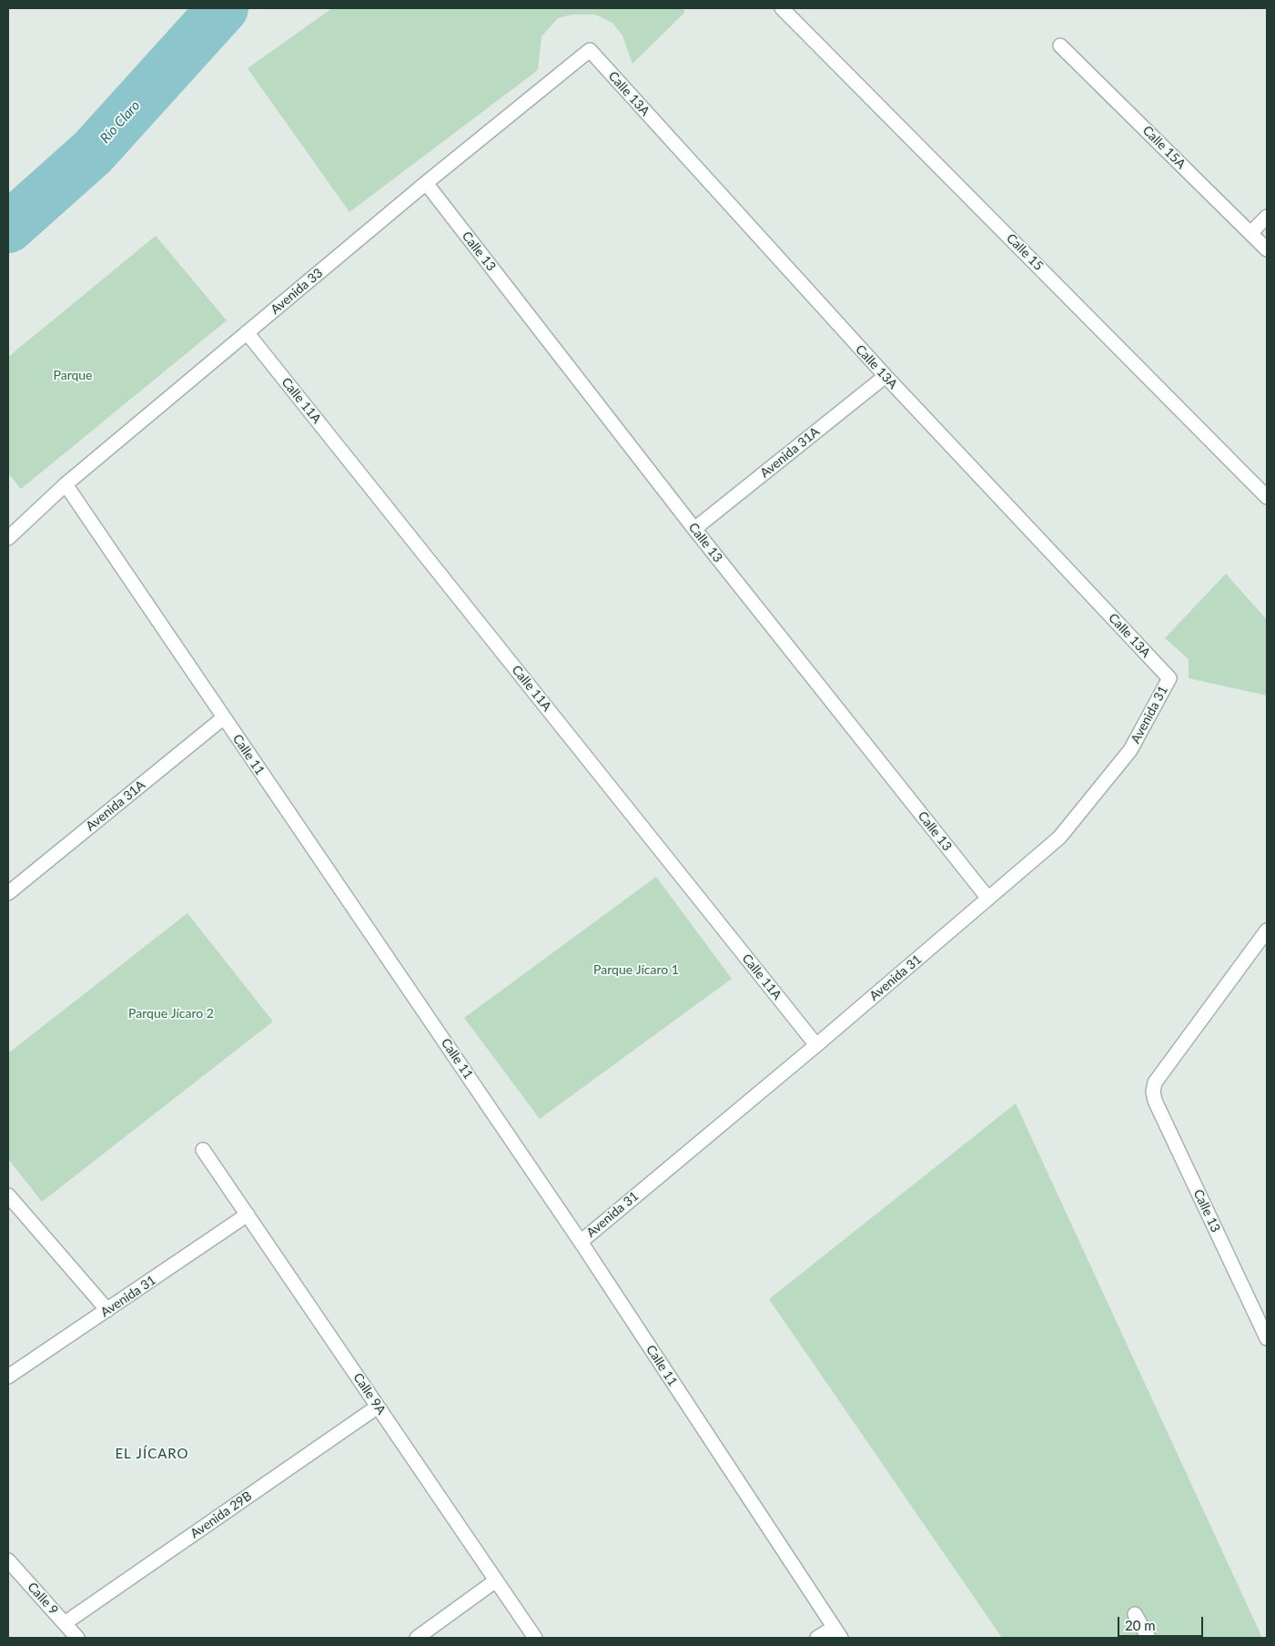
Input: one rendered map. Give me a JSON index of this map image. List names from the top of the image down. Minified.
{"streets":{"street":["Calle 13A","Calle 15A","Calle 13","Calle 15","Avenida 33","Calle 11A","Avenida 31A","Avenida 31","Calle 11","Calle 9A","Avenida 29B","Calle 9"]},"crossings":[["Calle 13A","Avenida 33"],["Calle 13A","Avenida 31A"],["Calle 13A","Avenida 31"],["Calle 13","Avenida 33"],["Calle 13","Avenida 31A"],["Calle 13","Avenida 31"],["Avenida 33","Calle 11A"],["Avenida 33","Calle 11"],["Calle 11A","Avenida 31"],["Avenida 31A","Calle 11"],["Avenida 31","Calle 11"],["Avenida 31","Calle 9A"],["Calle 9A","Avenida 29B"],["Avenida 29B","Calle 9"]],"districts":["EL JÍCARO"],"water":["Río Claro"],"parks":["Parque","Parque Jícaro 1","Parque Jícaro 2"],"scale_bar":"20 m"}
